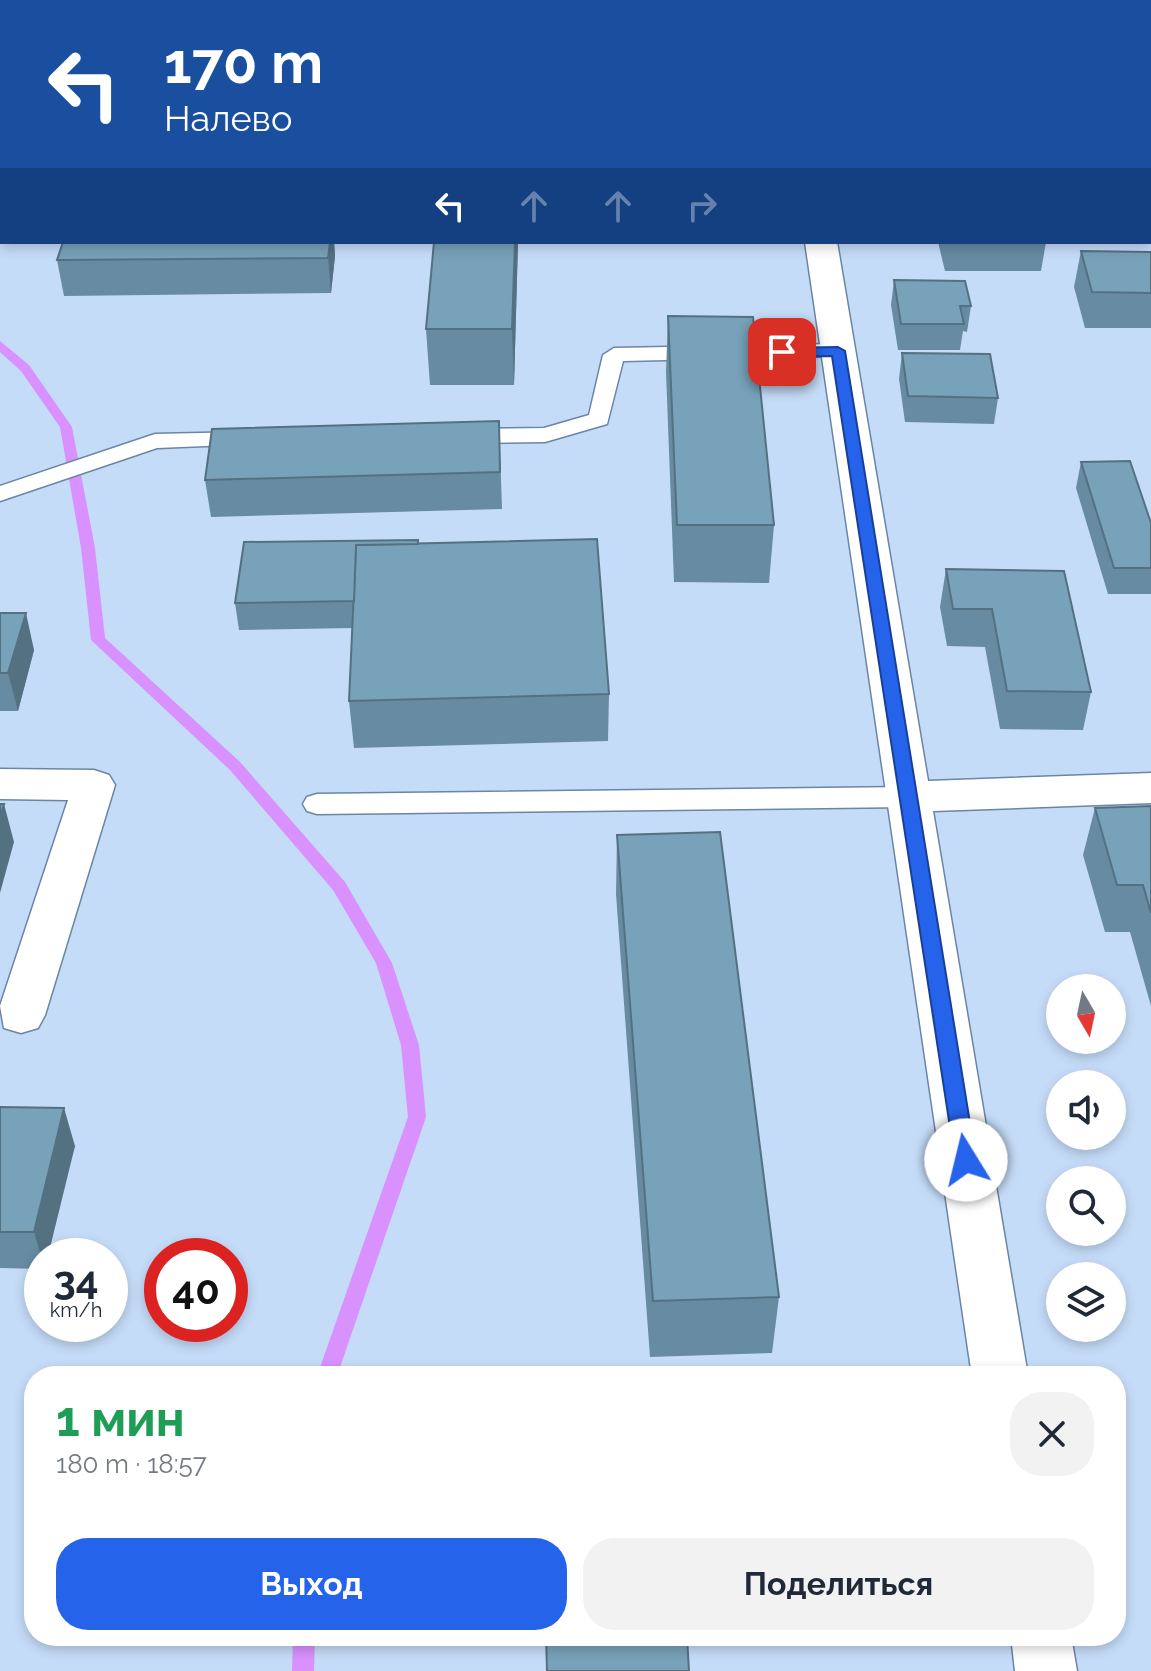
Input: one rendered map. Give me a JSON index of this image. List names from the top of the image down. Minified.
{"north":"bottom","page":{"turn":["170 m","Налево"],"speed":"34 km/h","limit":"40","heading":["1 мин","180 m · 18:57"],"buttons":["Выход","Поделиться"]}}
